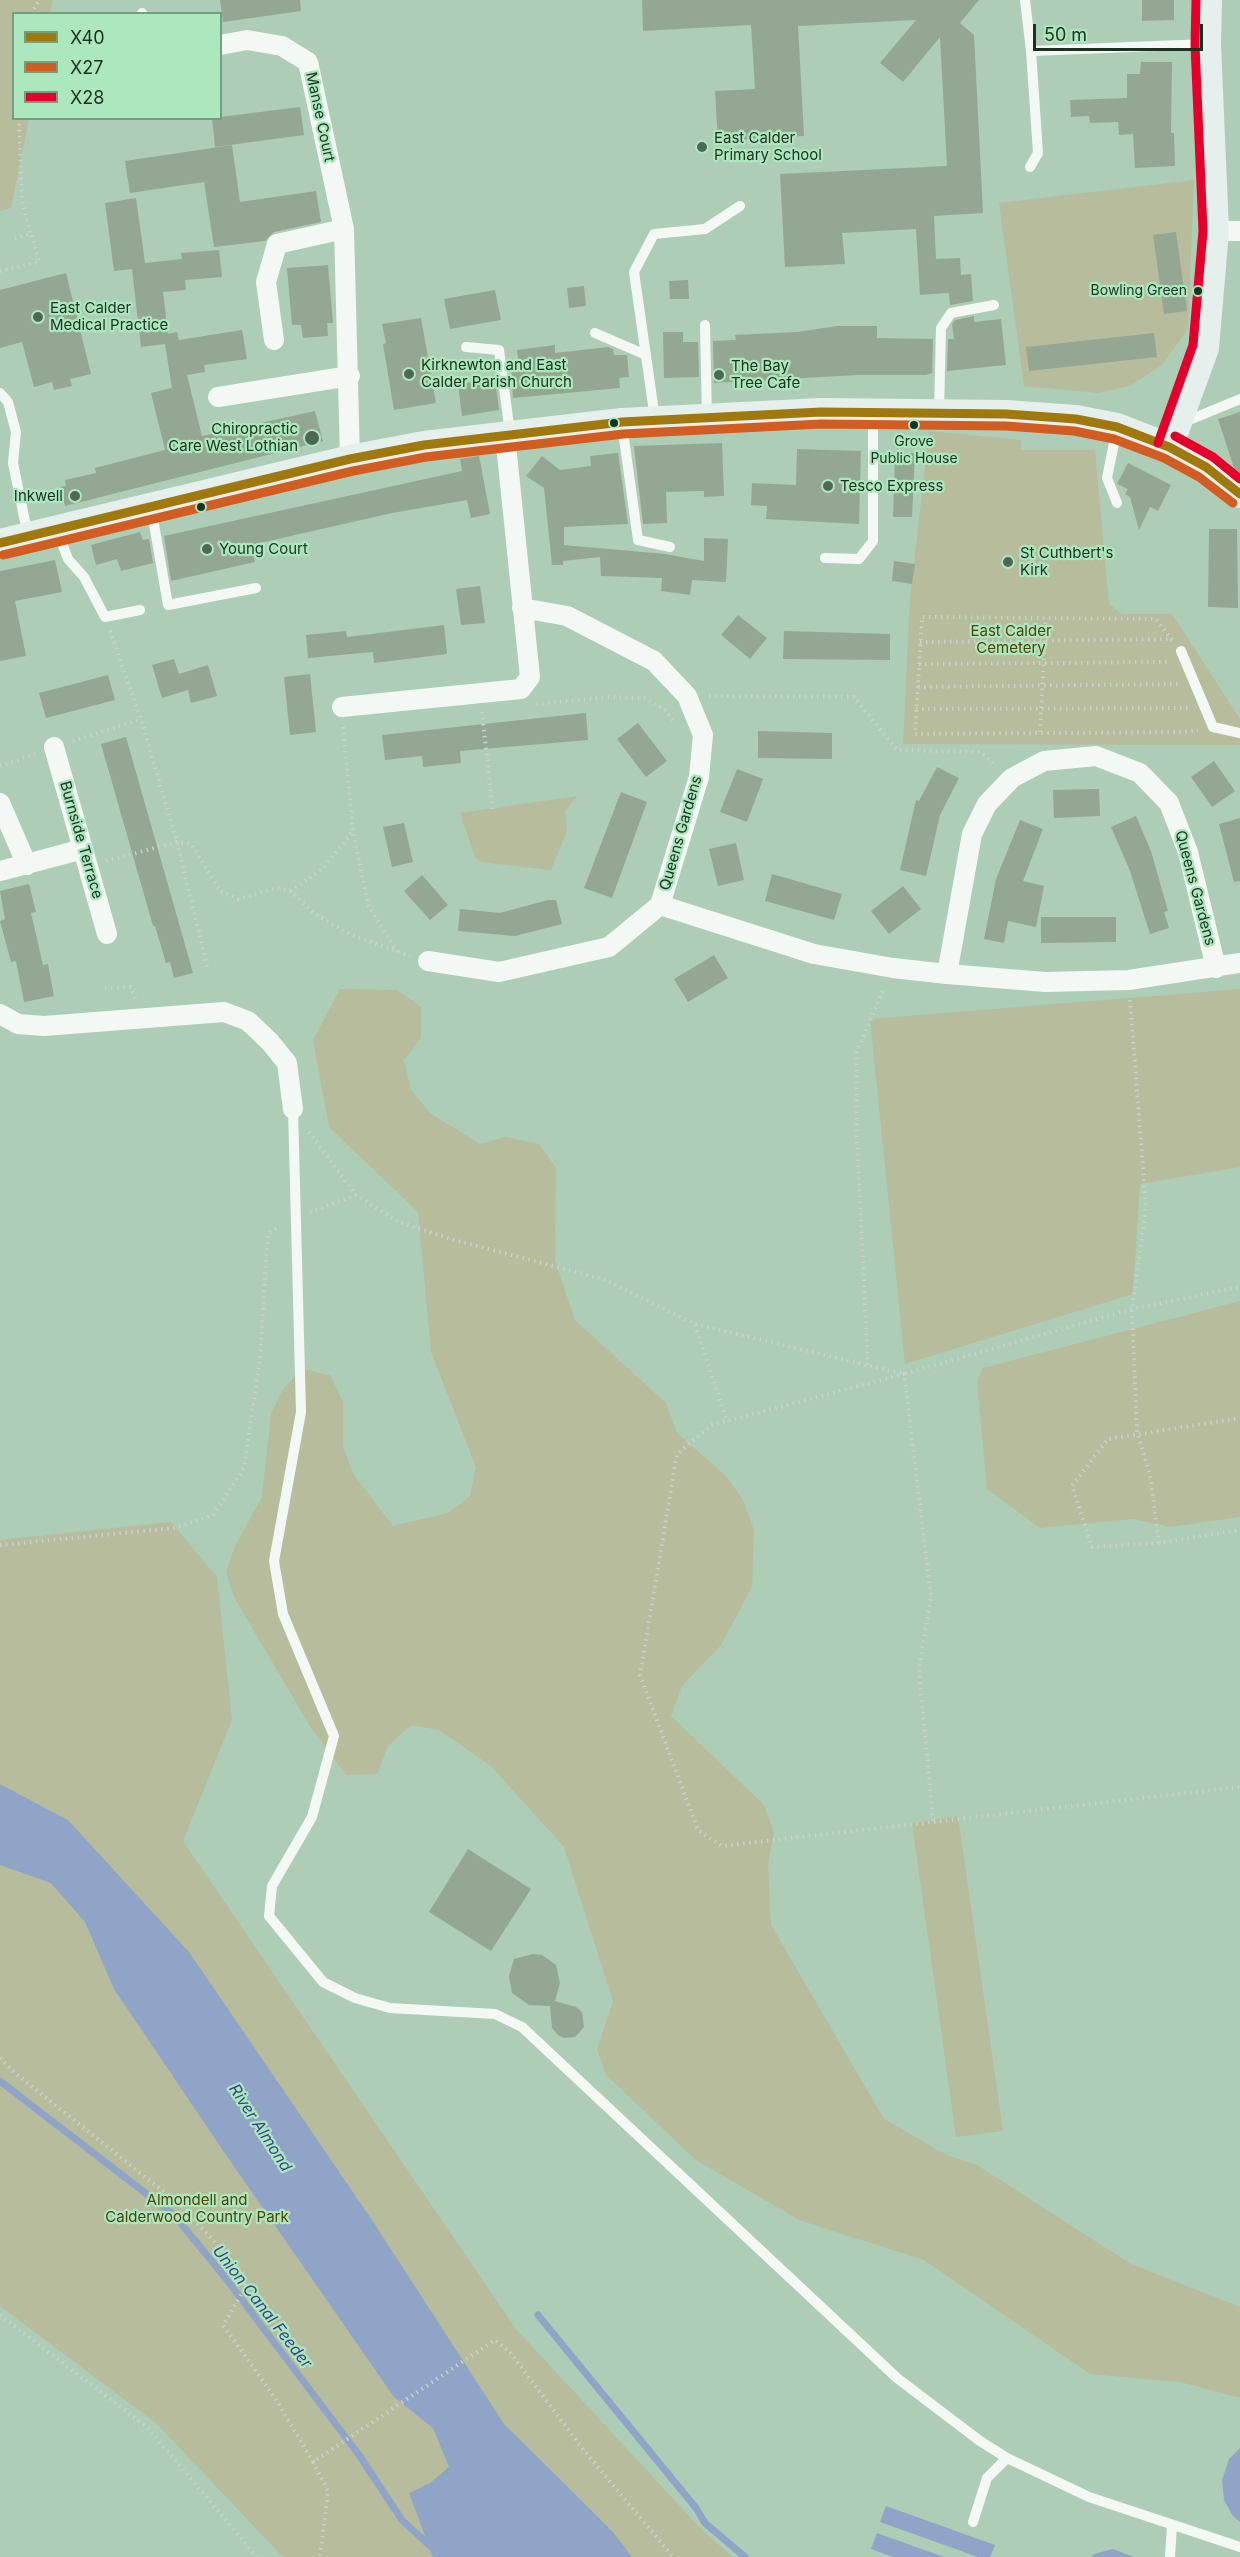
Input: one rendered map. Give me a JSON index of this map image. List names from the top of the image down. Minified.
{"streets":{"street":["Manse Court","Queens Gardens","Burnside Terrace"]},"water":["River Almond","Union Canal Feeder"],"parks":["East Calder Cemetery","Almondell and Calderwood Country Park"],"places":["East Calder Primary School","Bowling Green","East Calder Medical Practice","Kirknewton and East Calder Parish Church","The Bay Tree Cafe","Grove Public House","Chiropractic Care West Lothian","Tesco Express","Inkwell","Young Court","St Cuthbert's Kirk"],"lines":["transit line X28","transit line X40","transit line X27"],"legend":["X40","X27","X28"],"scale_bar":"50 m"}
